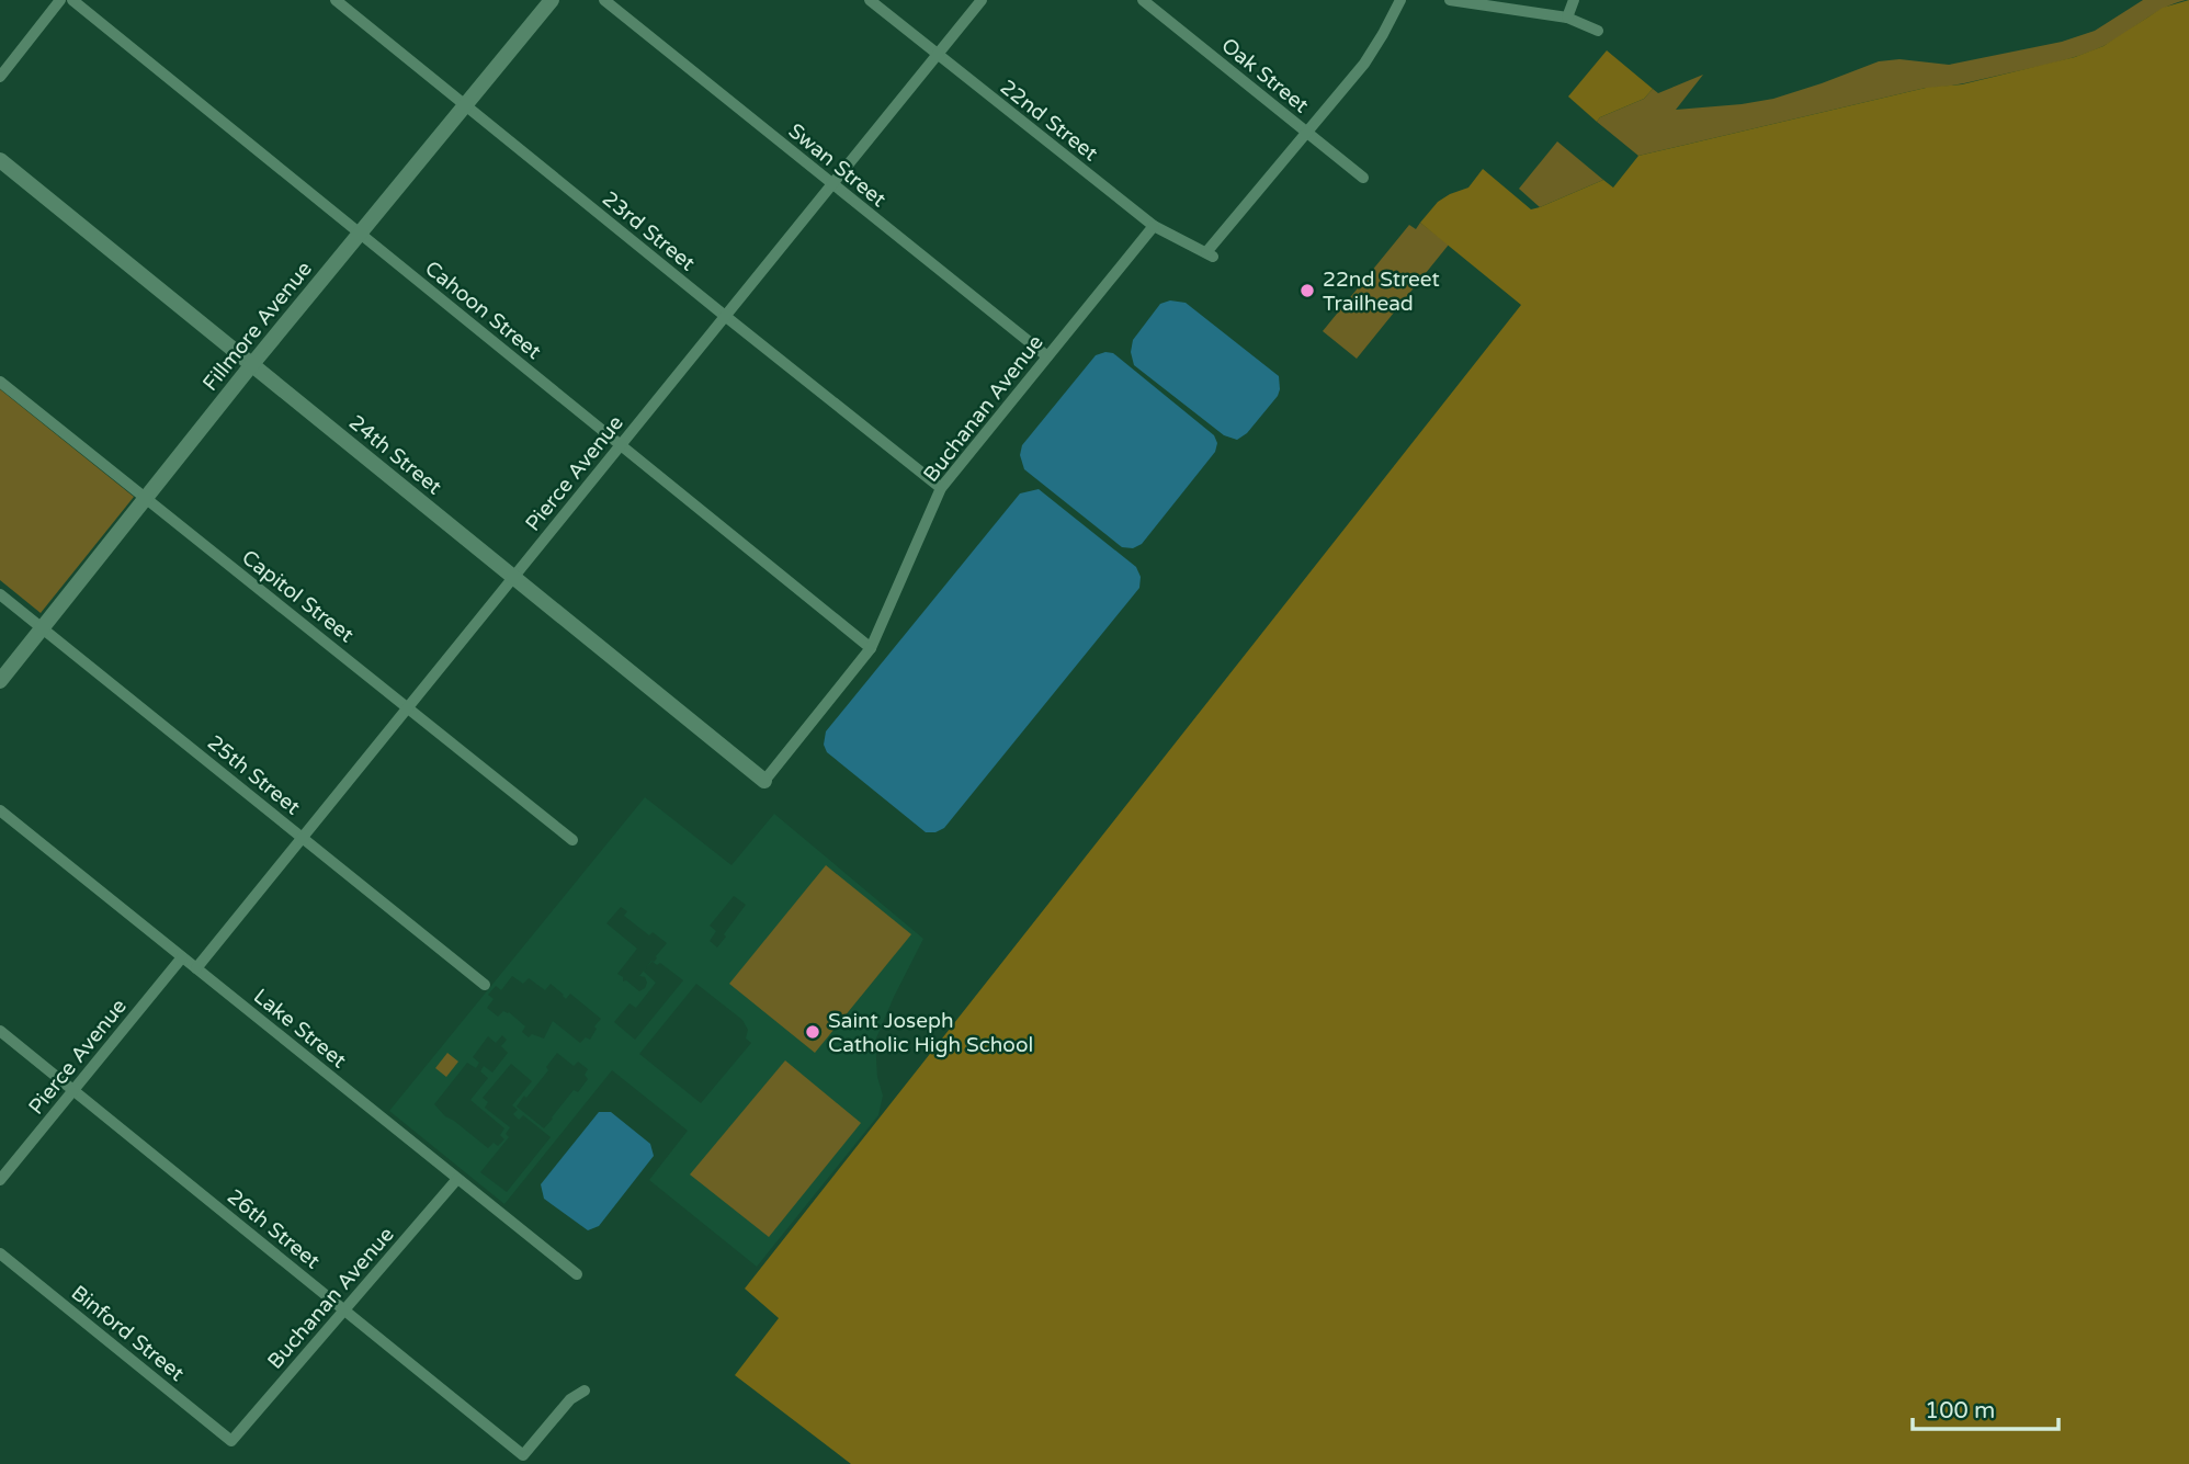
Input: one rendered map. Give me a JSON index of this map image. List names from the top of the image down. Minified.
{"streets":{"street":["Oak Street","22nd Street","Swan Street","23rd Street","Cahoon Street","Fillmore Avenue","Buchanan Avenue","24th Street","Pierce Avenue","Capitol Street","25th Street","Lake Street","26th Street","Binford Street"]},"crossings":[["Oak Street","22nd Street"],["22nd Street","Buchanan Avenue"],["22nd Street","Pierce Avenue"],["Swan Street","Buchanan Avenue"],["Swan Street","Pierce Avenue"],["23rd Street","Fillmore Avenue"],["23rd Street","Buchanan Avenue"],["23rd Street","Pierce Avenue"],["Cahoon Street","Fillmore Avenue"],["Cahoon Street","Buchanan Avenue"],["Cahoon Street","Pierce Avenue"],["Fillmore Avenue","24th Street"],["Fillmore Avenue","Capitol Street"],["Fillmore Avenue","25th Street"],["Buchanan Avenue","24th Street"],["Buchanan Avenue","Lake Street"],["Buchanan Avenue","26th Street"],["Buchanan Avenue","Binford Street"],["24th Street","Pierce Avenue"],["Pierce Avenue","Capitol Street"],["Pierce Avenue","25th Street"],["Pierce Avenue","Lake Street"],["Pierce Avenue","26th Street"]],"places":["22nd Street Trailhead","Saint Joseph Catholic High School"],"scale_bar":"100 m"}
